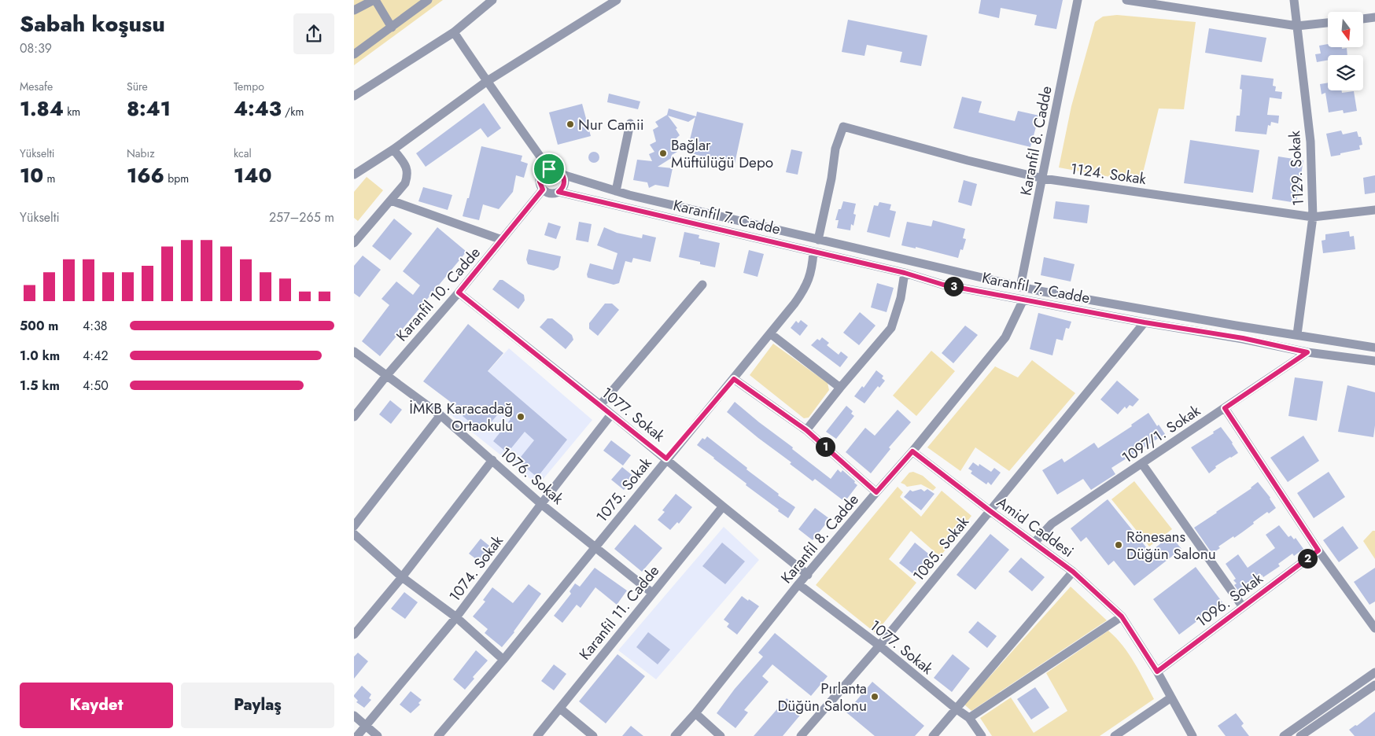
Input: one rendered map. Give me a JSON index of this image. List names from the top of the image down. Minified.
{"streets":{"street":["Karanfil 8. Cadde","1129. Sokak","1124. Sokak","Karanfil 7. Cadde","Karanfil 10. Cadde","1077. Sokak","1097/1. Sokak","1076. Sokak","1075. Sokak","Amid Caddesi","1085. Sokak","1074. Sokak","1096. Sokak","Karanfil 11. Cadde"]},"crossings":[["Karanfil 8. Cadde","1124. Sokak"],["Karanfil 8. Cadde","Karanfil 7. Cadde"],["Karanfil 8. Cadde","1077. Sokak"],["Karanfil 8. Cadde","Amid Caddesi"],["1129. Sokak","1124. Sokak"],["1129. Sokak","Karanfil 7. Cadde"],["1124. Sokak","Karanfil 7. Cadde"],["Karanfil 7. Cadde","Karanfil 10. Cadde"],["Karanfil 7. Cadde","1097/1. Sokak"],["Karanfil 7. Cadde","1075. Sokak"],["Karanfil 7. Cadde","1085. Sokak"],["Karanfil 10. Cadde","1077. Sokak"],["Karanfil 10. Cadde","1076. Sokak"],["1077. Sokak","1075. Sokak"],["1077. Sokak","1085. Sokak"],["1077. Sokak","1074. Sokak"],["1077. Sokak","Karanfil 11. Cadde"],["1097/1. Sokak","Amid Caddesi"],["1076. Sokak","1075. Sokak"],["1076. Sokak","1074. Sokak"],["1076. Sokak","Karanfil 11. Cadde"],["Amid Caddesi","1085. Sokak"],["Amid Caddesi","1096. Sokak"]],"places":["Nur Camii","Bağlar Müftülüğü Depo","İMKB Karacadağ Ortaokulu","Rönesans Düğün Salonu","Pırlanta Düğün Salonu"],"north":"bottom","page":{"heading":["Sabah koşusu","08:39"],"stats":[["Mesafe","1.84 km"],["Süre","8:41"],["Tempo","4:43 /km"],["Yükselti","10 m"],["Nabız","166 bpm"],["kcal","140"]],"chart":["Yükselti","257–265 m"],"pins":["3","1","2"],"list":[{"name":"500 m","note":"4:38"},{"name":"1.0 km","note":"4:42"},{"name":"1.5 km","note":"4:50"}],"buttons":["Kaydet","Paylaş"]}}
